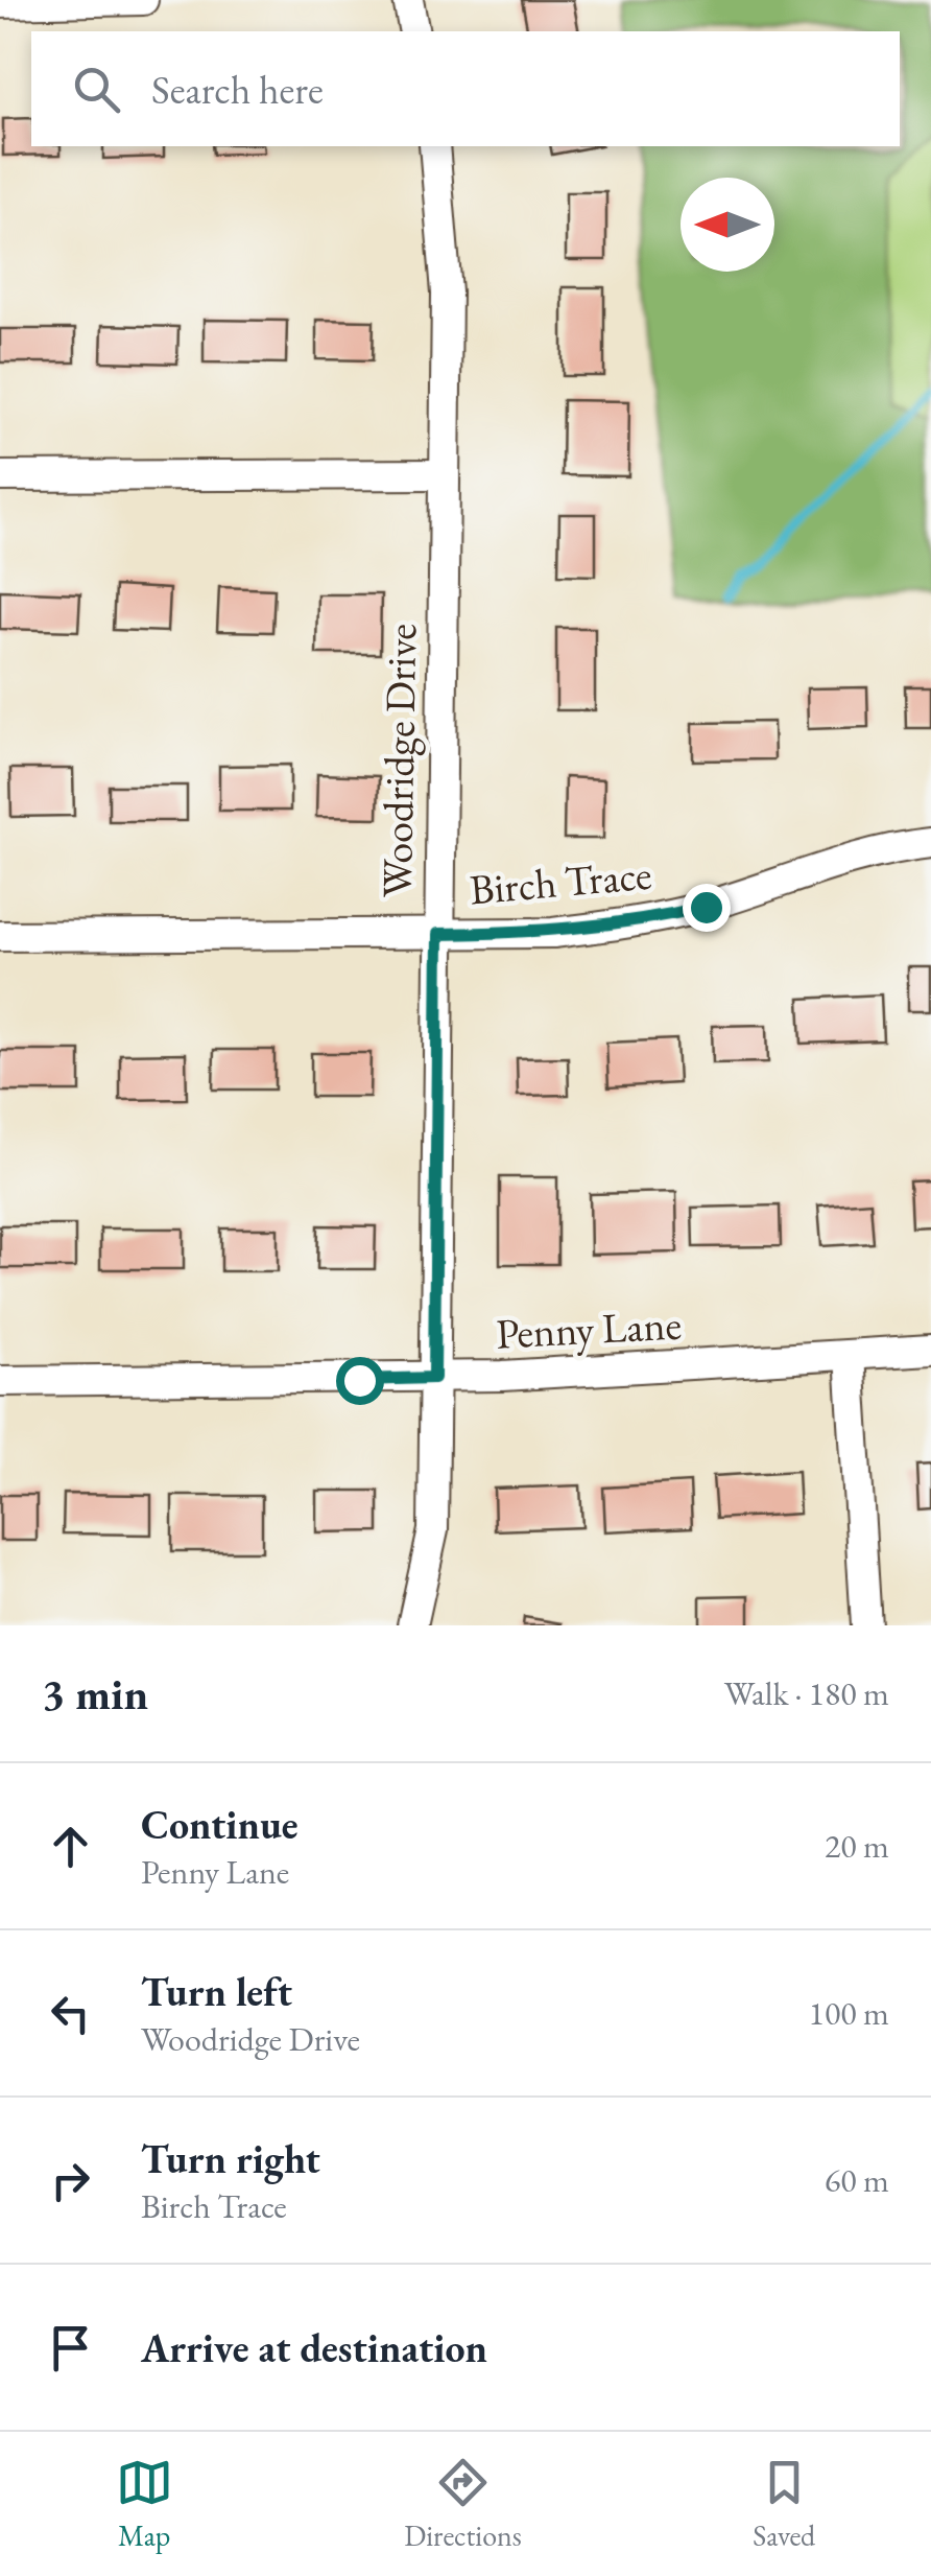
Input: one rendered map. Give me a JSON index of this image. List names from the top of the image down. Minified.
{"streets":{"street":["Woodridge Drive","Birch Trace","Penny Lane"]},"crossings":[["Woodridge Drive","Birch Trace"],["Woodridge Drive","Penny Lane"]],"north":"left","page":{"search":"Search here","heading":["3 min","Walk · 180 m"],"list":[["Continue","Penny Lane","20 m"],["Turn left","Woodridge Drive","100 m"],["Turn right","Birch Trace","60 m"],"Arrive at destination"],"nav":["Map","Directions","Saved"]}}
